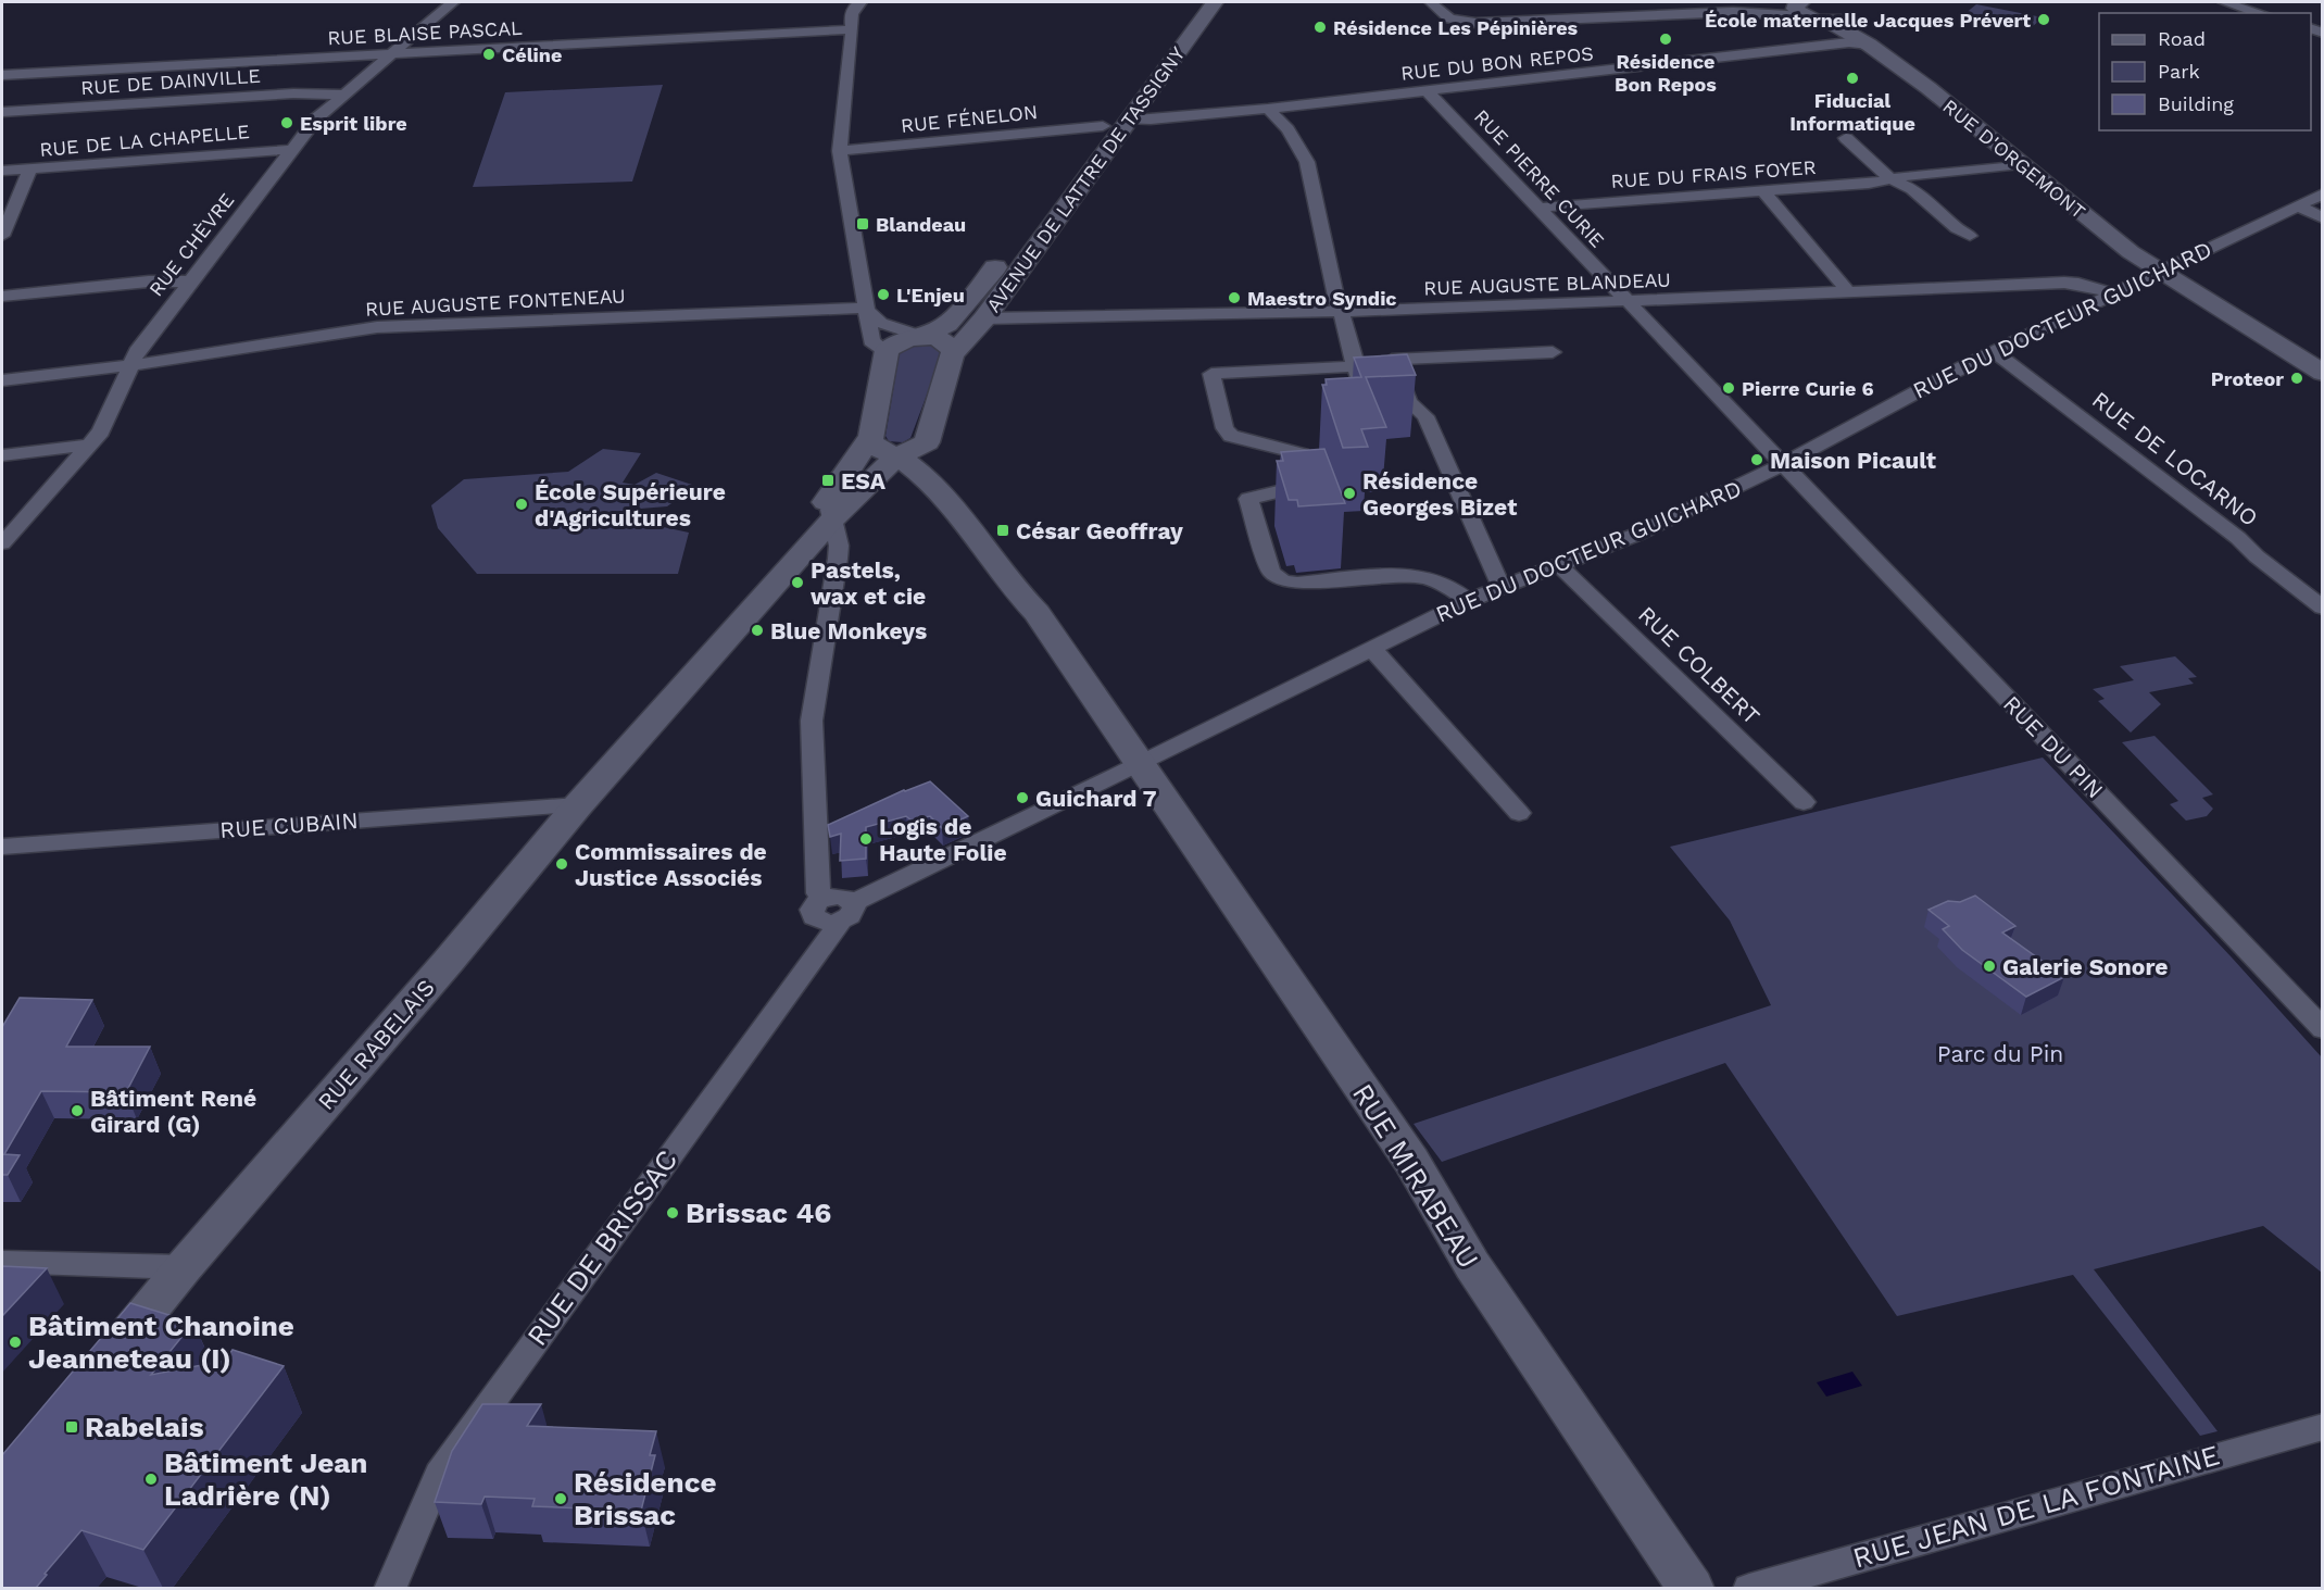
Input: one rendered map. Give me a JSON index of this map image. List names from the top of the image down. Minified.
{"streets":{"street":["RUE BLAISE PASCAL","RUE DU BON REPOS","RUE DE DAINVILLE","RUE FÉNELON","RUE DE LA CHAPELLE","RUE D'ORGEMONT","RUE DU FRAIS FOYER","RUE PIERRE CURIE","AVENUE DE LATTRE DE TASSIGNY","RUE CHÈVRE","RUE AUGUSTE BLANDEAU","RUE AUGUSTE FONTENEAU","RUE DU DOCTEUR GUICHARD","RUE DE LOCARNO","RUE COLBERT","RUE DU PIN","RUE CUBAIN","RUE RABELAIS","RUE MIRABEAU","RUE DE BRISSAC","RUE JEAN DE LA FONTAINE"]},"crossings":[["RUE BLAISE PASCAL","RUE CHÈVRE"],["RUE DU BON REPOS","RUE D'ORGEMONT"],["RUE DU BON REPOS","RUE PIERRE CURIE"],["RUE DU BON REPOS","AVENUE DE LATTRE DE TASSIGNY"],["RUE DE DAINVILLE","RUE CHÈVRE"],["RUE FÉNELON","AVENUE DE LATTRE DE TASSIGNY"],["RUE DE LA CHAPELLE","RUE CHÈVRE"],["RUE D'ORGEMONT","RUE DU FRAIS FOYER"],["RUE D'ORGEMONT","RUE DU DOCTEUR GUICHARD"],["RUE DU FRAIS FOYER","RUE PIERRE CURIE"],["RUE PIERRE CURIE","RUE AUGUSTE BLANDEAU"],["RUE PIERRE CURIE","RUE DU DOCTEUR GUICHARD"],["RUE PIERRE CURIE","RUE DU PIN"],["AVENUE DE LATTRE DE TASSIGNY","RUE AUGUSTE BLANDEAU"],["RUE CHÈVRE","RUE AUGUSTE FONTENEAU"],["RUE AUGUSTE BLANDEAU","RUE DU DOCTEUR GUICHARD"],["RUE DU DOCTEUR GUICHARD","RUE DE LOCARNO"],["RUE DU DOCTEUR GUICHARD","RUE COLBERT"],["RUE DU DOCTEUR GUICHARD","RUE DU PIN"],["RUE DU DOCTEUR GUICHARD","RUE MIRABEAU"],["RUE DU DOCTEUR GUICHARD","RUE DE BRISSAC"],["RUE CUBAIN","RUE RABELAIS"]],"parks":["Parc du Pin"],"places":{"other":["École maternelle Jacques Prévert","Résidence Les Pépinières","Résidence Bon Repos","Céline","Fiducial Informatique","Esprit libre","L'Enjeu","Maestro Syndic","Proteor","Pierre Curie 6","Maison Picault","Résidence Georges Bizet","École Supérieure d'Agricultures","Pastels, wax et cie","Blue Monkeys","Guichard 7","Logis de Haute Folie","Commissaires de Justice Associés","Galerie Sonore","Bâtiment René Girard (G)","Brissac 46","Bâtiment Chanoine Jeanneteau (I)","Bâtiment Jean Ladrière (N)","Résidence Brissac"],"transit":["Blandeau","ESA","César Geoffray","Rabelais"]},"legend":["Road","Park","Building"]}
